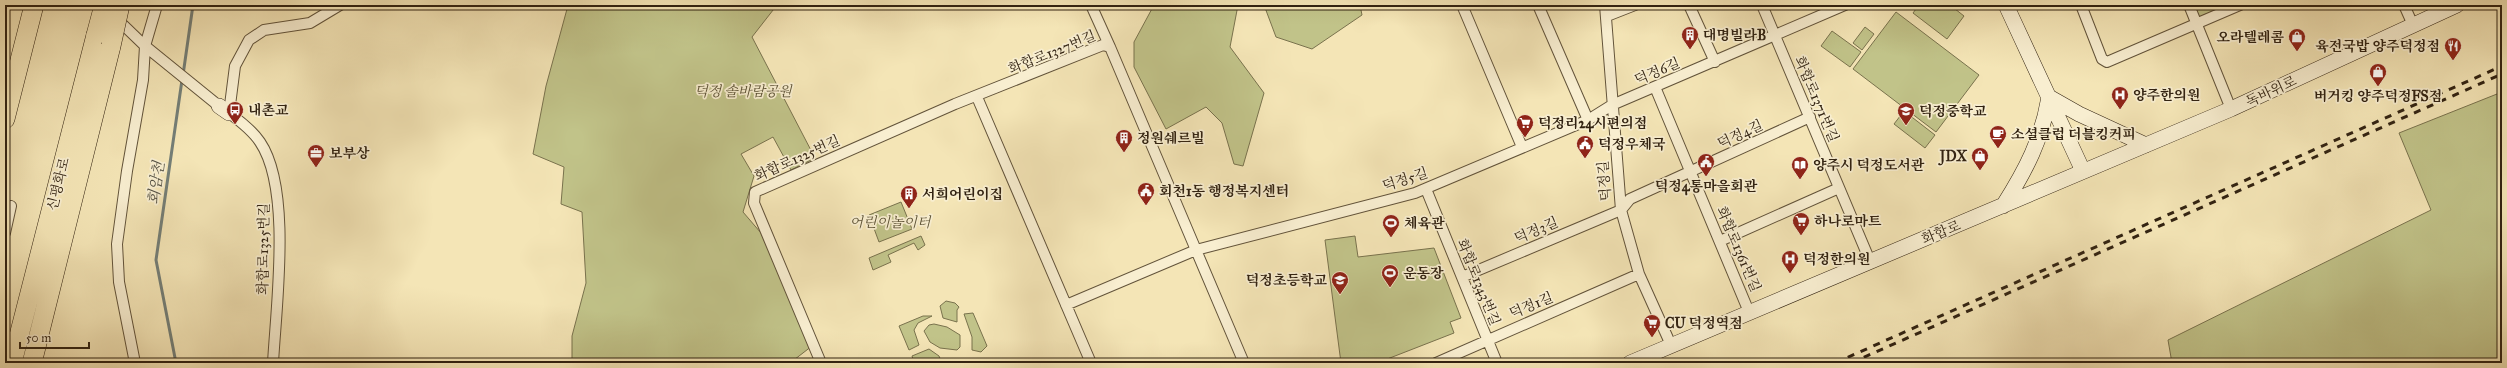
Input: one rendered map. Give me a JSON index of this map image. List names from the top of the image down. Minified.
{"streets":{"highway":["신평화로"],"main road":["독바위로","화합로"],"street":["화합로1327번길","덕정6길","화합로1371번길","덕정4길","화합로1325번길","덕정5길","덕정길","덕정3길","화합로1361번길","화합로1343번길","덕정1길"]},"crossings":[["화합로1327번길","화합로1325번길"],["화합로1327번길","덕정5길"],["덕정6길","화합로1371번길"],["덕정6길","덕정5길"],["덕정6길","덕정길"],["덕정6길","화합로1361번길"],["독바위로","화합로"],["화합로1371번길","덕정4길"],["화합로1371번길","화합로"],["덕정4길","덕정길"],["덕정4길","덕정3길"],["덕정4길","화합로1361번길"],["화합로1325번길","신평화로"],["덕정5길","덕정길"],["덕정5길","화합로1343번길"],["덕정길","덕정3길"],["덕정길","화합로"],["덕정길","덕정1길"],["덕정3길","화합로1343번길"],["화합로","화합로1361번길"],["화합로1343번길","덕정1길"]],"water":["회암천"],"parks":["덕정 솔바람공원","어린이놀이터"],"places":{"building":["대명빌라B","정원쉐르빌","서희어린이집"],"shop":["오라텔레콤","버거킹 양주덕정FS점","JDX"],"restaurant":["육전국밥 양주덕정점"],"hospital":["양주한의원","덕정한의원"],"bus stop":["내촌교"],"school or university":["덕정중학교","덕정초등학교"],"supermarket":["덕정리24시편의점","하나로마트","CU 덕정역점"],"cafe":["소셜클럽 더블킹커피"],"public building":["덕정우체국","덕정4통마을회관","회천1동 행정복지센터"],"office":["보부상"],"library":["양주시 덕정도서관"],"sports":["체육관","운동장"]},"scale_bar":"50 m"}
